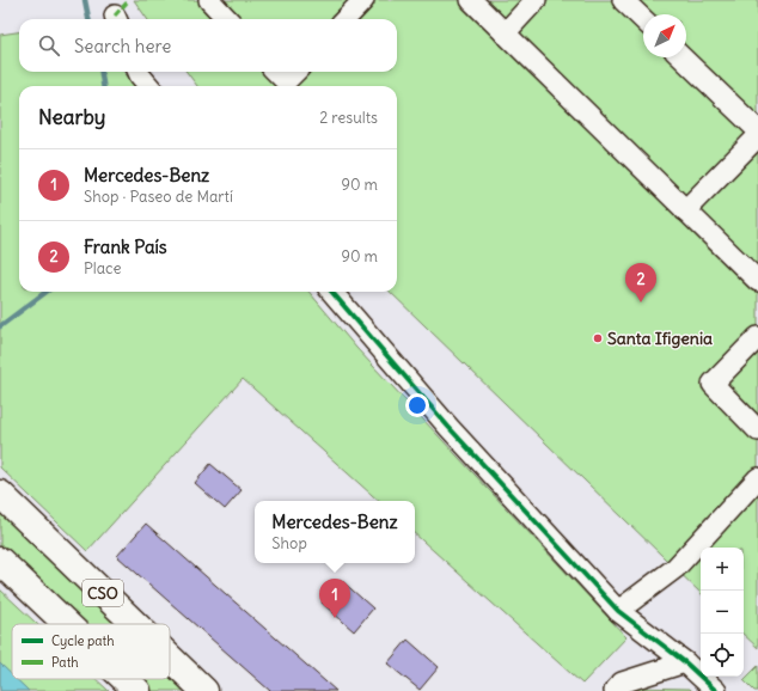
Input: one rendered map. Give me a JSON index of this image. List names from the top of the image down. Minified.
{"streets":{"main road":["CSO"]},"places":["Santa Ifigenia"],"legend":["Cycle path","Path"],"north":"top right","page":{"search":"Search here","heading":["Nearby","2 results"],"list":[{"mark":"1","name":"Mercedes-Benz","note":"Shop · Paseo de Martí","value":"90 m"},{"mark":"2","name":"Frank País","note":"Place","value":"90 m"}],"pins":["2","1"],"popup":["Mercedes-Benz","Shop"],"map_buttons":["+","−"]}}
